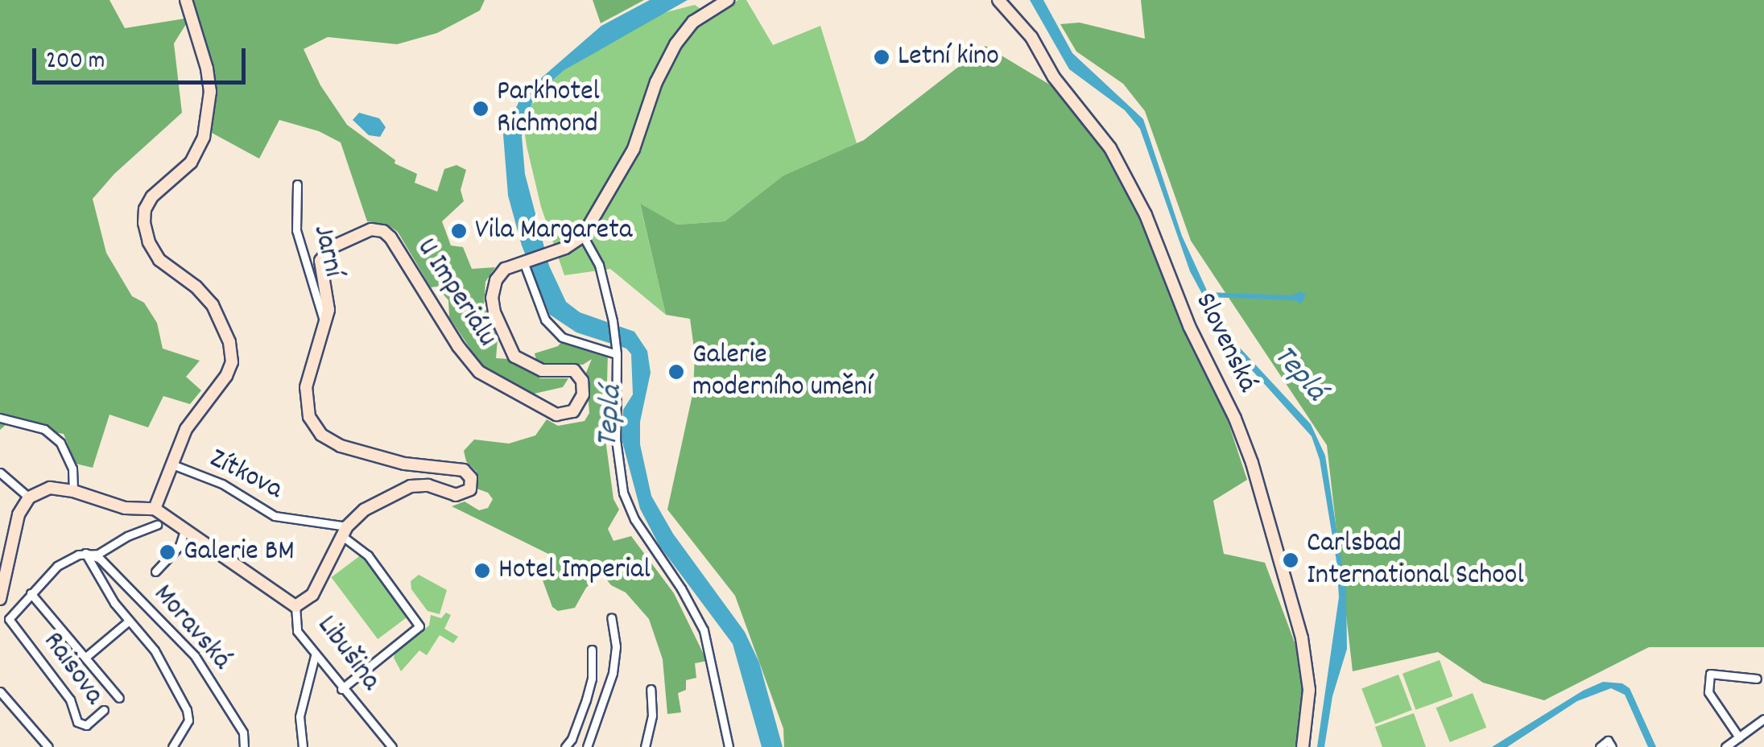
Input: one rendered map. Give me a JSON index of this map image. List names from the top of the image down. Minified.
{"streets":{"street":["Jarní","U Imperiálu","Slovenská","Zítkova","Moravská","Libušina","Raisova"]},"crossings":[["Jarní","U Imperiálu"],["U Imperiálu","Zítkova"],["U Imperiálu","Libušina"],["Moravská","Libušina"]],"water":["Teplá"],"places":["Letní kino","Parkhotel Richmond","Vila Margareta","Galerie moderního umění","Galerie BM","Carlsbad International School","Hotel Imperial"],"scale_bar":"200 m"}
